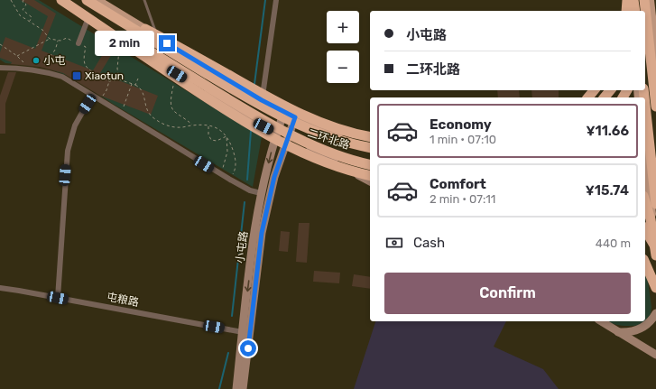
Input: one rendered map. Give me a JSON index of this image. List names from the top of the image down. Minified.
{"streets":{"main road":["二环北路"],"street":["小屯路","屯粮路"]},"crossings":[["二环北路","小屯路"],["小屯路","屯粮路"]],"places":{"other":["小屯"],"transit":["Xiaotun"]},"page":{"map_buttons":["+","−"],"banner":["小屯路","二环北路"],"bubble":"2 min","list":[{"name":"Economy","note":"1 min · 07:10","value":"¥11.66"},{"name":"Comfort","note":"2 min · 07:11","value":"¥15.74"}],"pay":["Cash","440 m"],"buttons":"Confirm"}}
